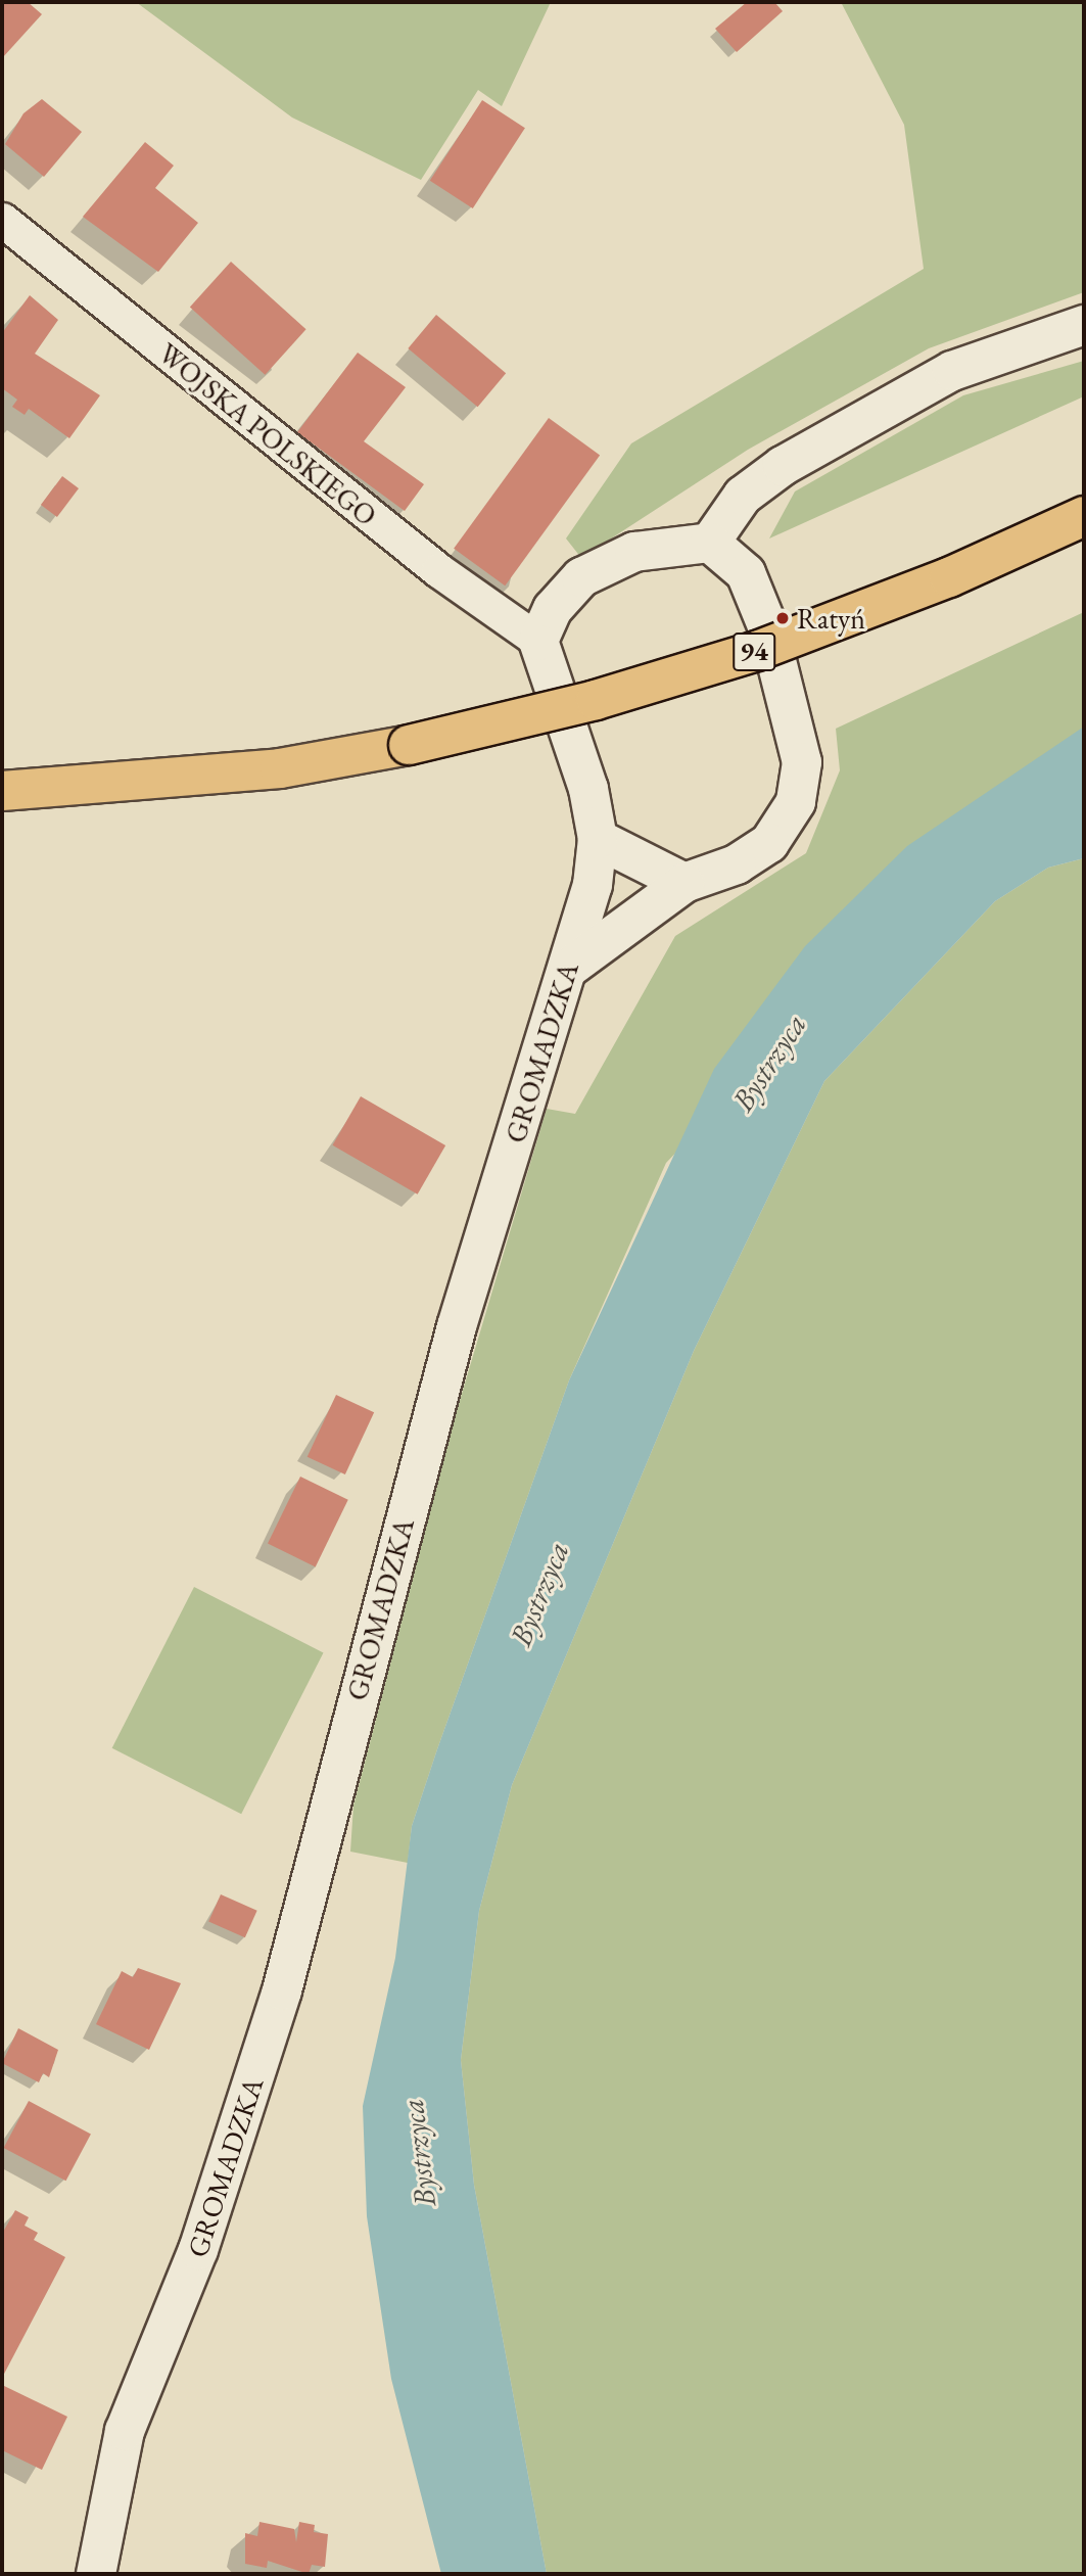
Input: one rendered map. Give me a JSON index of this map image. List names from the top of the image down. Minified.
{"streets":{"main road":["94"],"street":["WOJSKA POLSKIEGO","GROMADZKA"]},"crossings":[["WOJSKA POLSKIEGO","GROMADZKA"]],"water":["Bystrzyca"],"places":["Ratyń"]}
